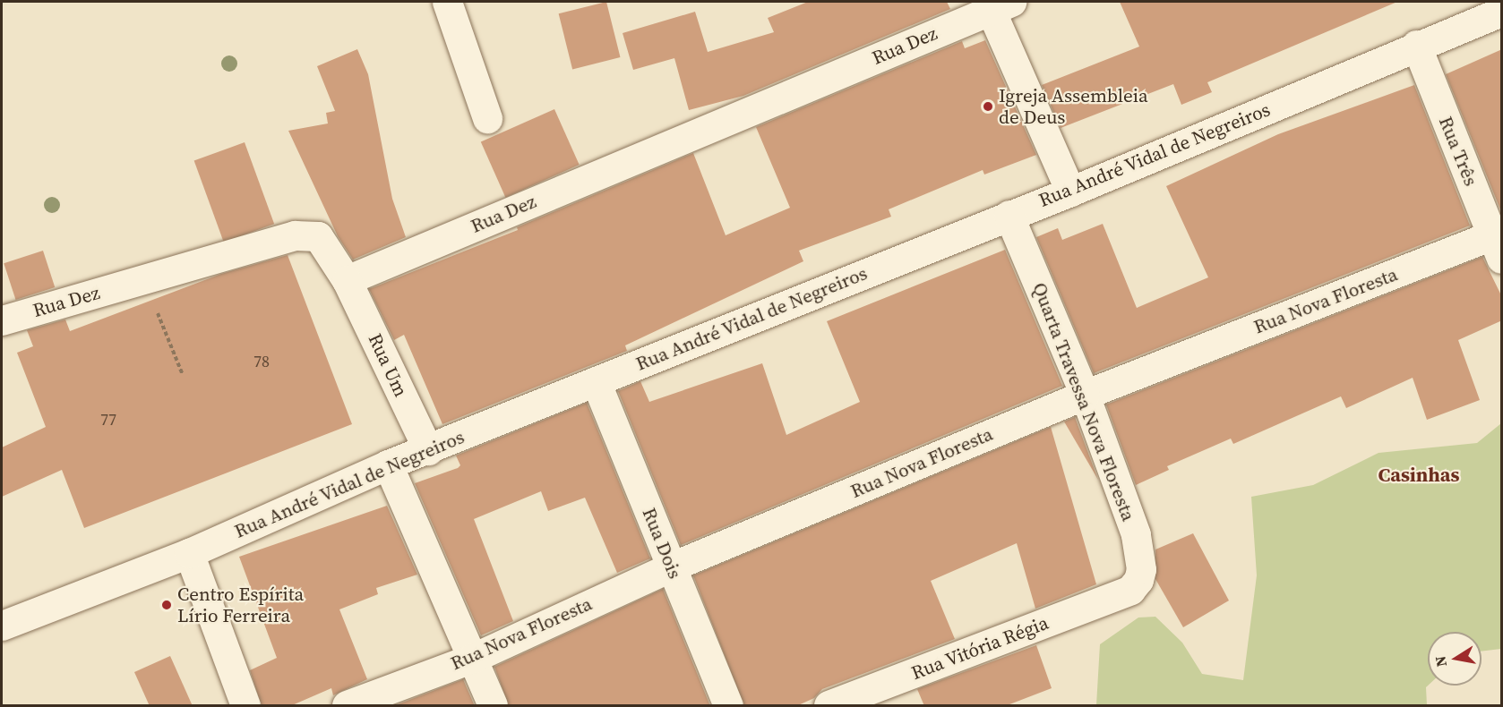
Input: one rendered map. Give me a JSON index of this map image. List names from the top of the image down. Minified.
{"streets":{"street":["Rua Dez","Rua Três","Rua André Vidal de Negreiros","Rua Nova Floresta","Rua Um","Quarta Travessa Nova Floresta","Rua Dois","Rua Vitória Régia"]},"crossings":[["Rua Dez","Rua Um"],["Rua Três","Rua André Vidal de Negreiros"],["Rua Três","Rua Nova Floresta"],["Rua André Vidal de Negreiros","Rua Um"],["Rua André Vidal de Negreiros","Quarta Travessa Nova Floresta"],["Rua André Vidal de Negreiros","Rua Dois"],["Rua Nova Floresta","Quarta Travessa Nova Floresta"],["Rua Nova Floresta","Rua Dois"],["Quarta Travessa Nova Floresta","Rua Vitória Régia"]],"districts":["Casinhas"],"places":["Igreja Assembleia de Deus","Centro Espírita Lírio Ferreira"],"house_numbers":["78","77"],"north":"left"}
